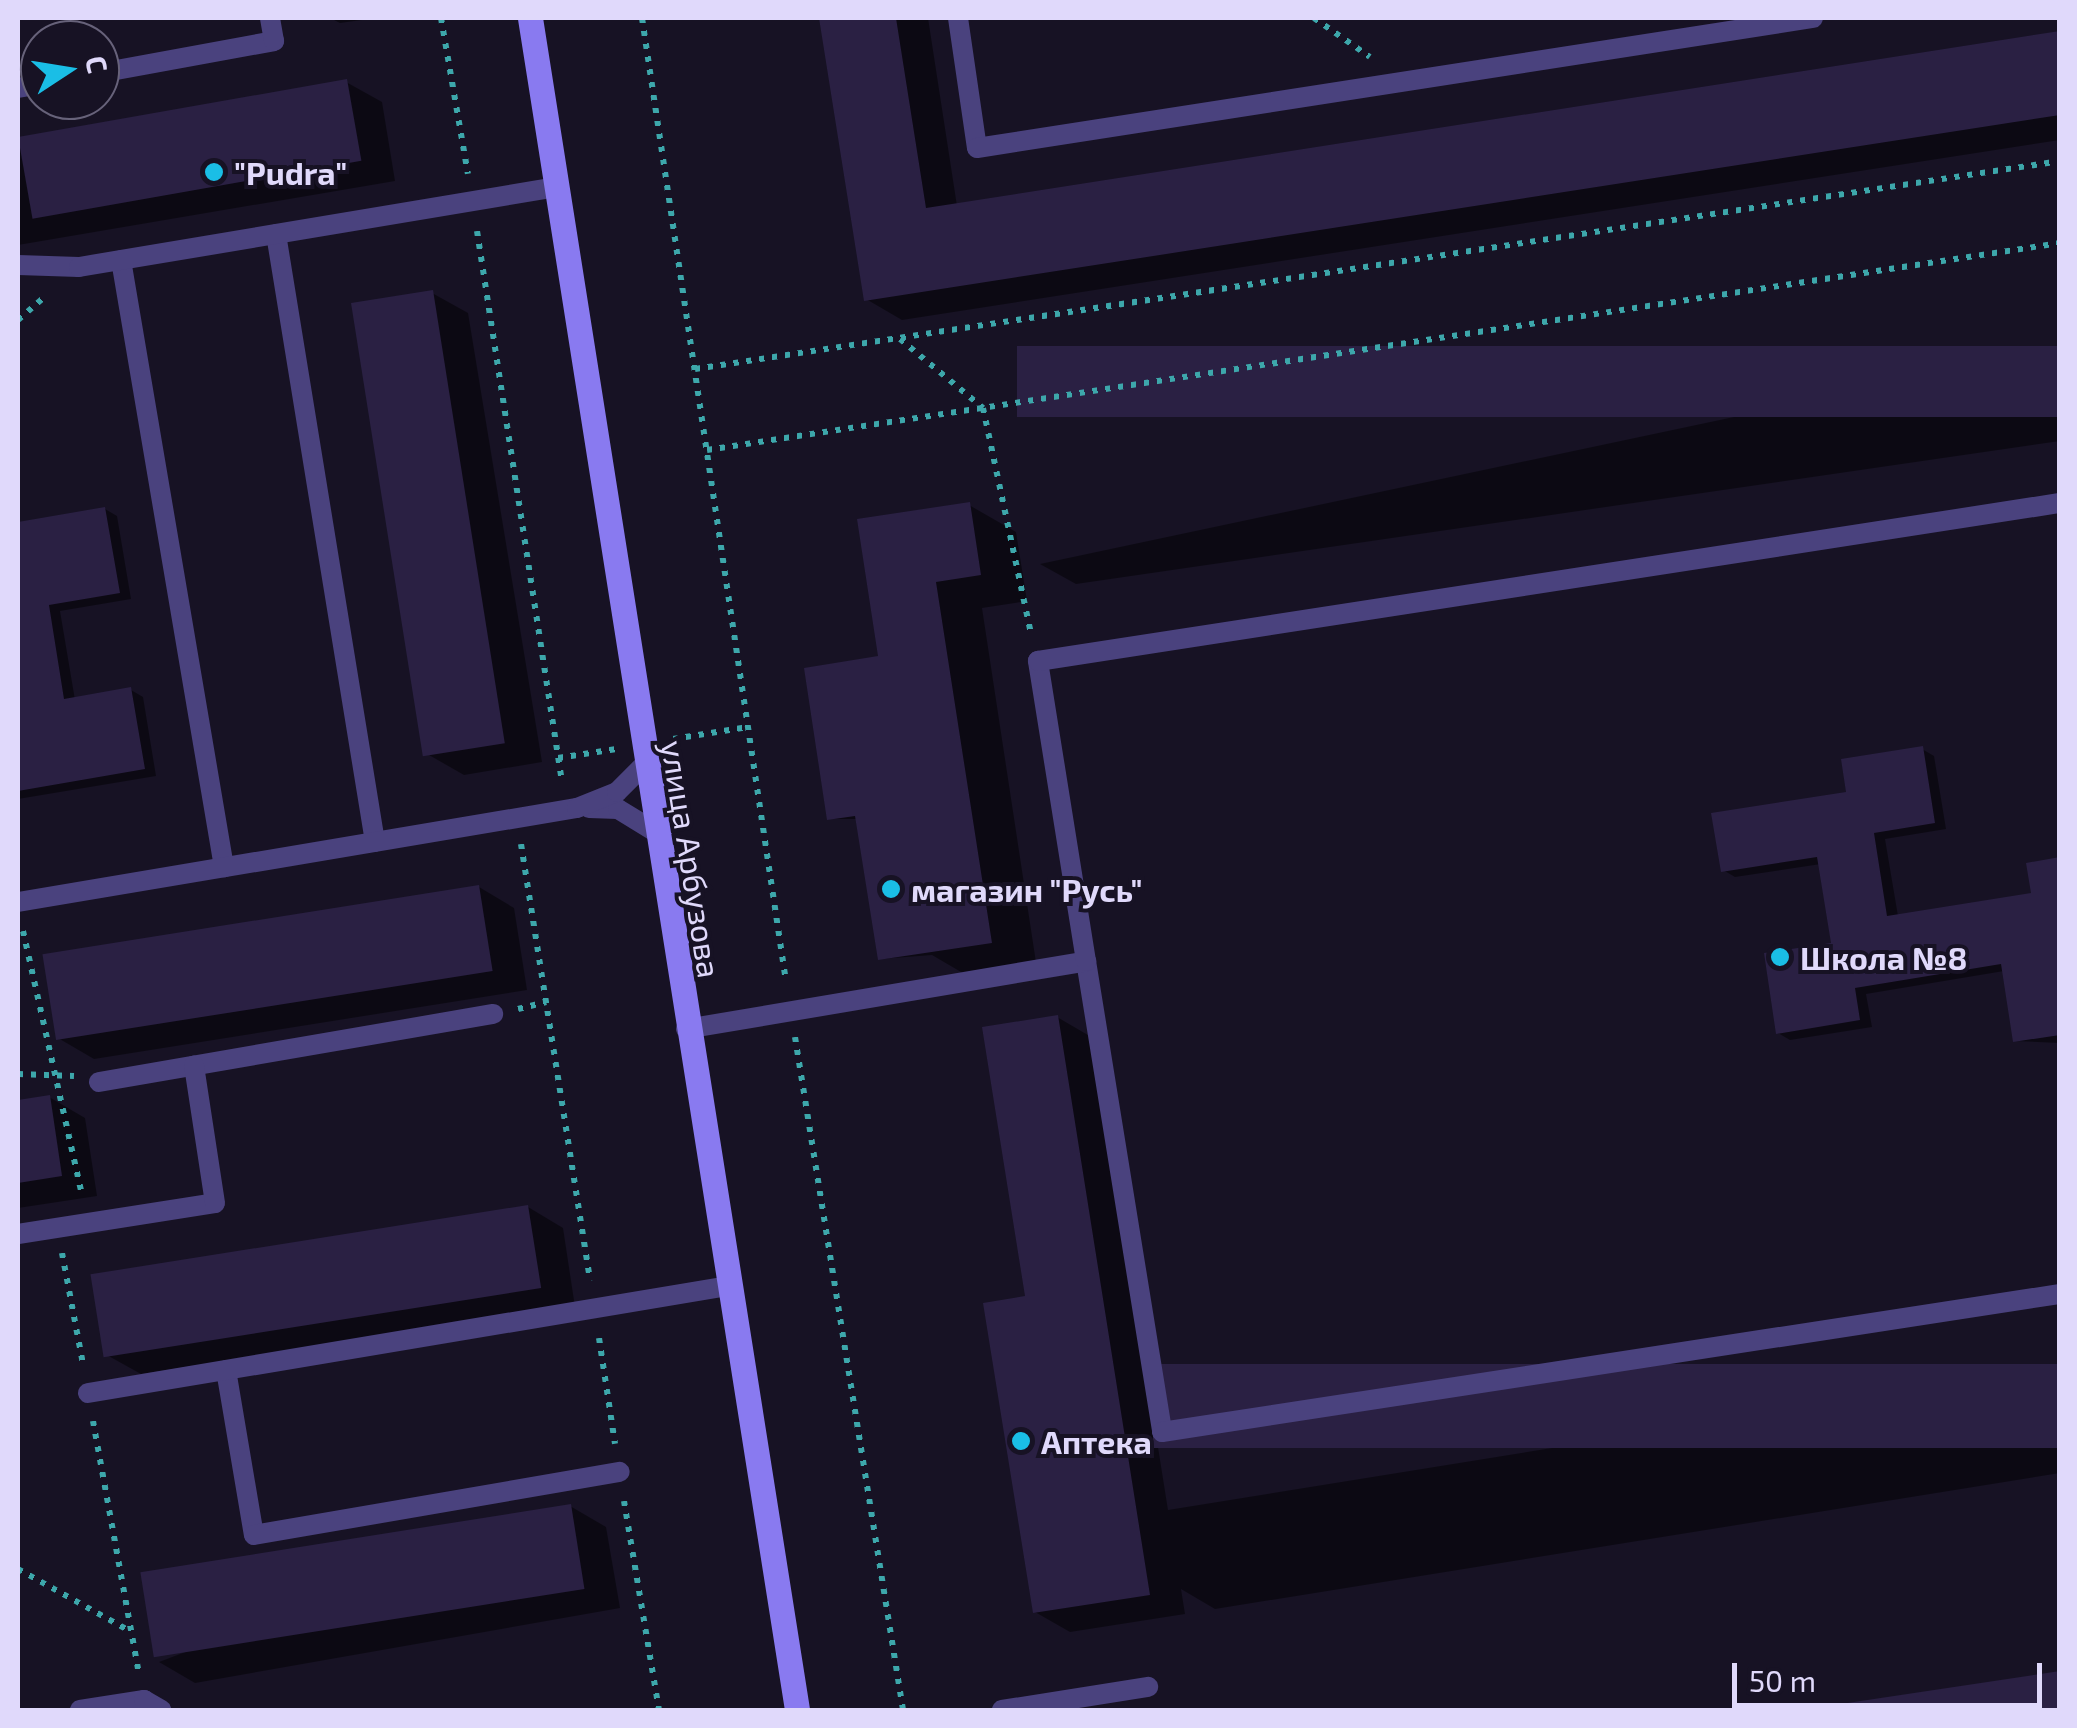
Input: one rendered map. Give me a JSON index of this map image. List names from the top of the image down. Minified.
{"streets":{"street":["улица Арбузова"]},"places":["\"Pudra\"","магазин \"Русь\"","Школа №8","Аптека"],"scale_bar":"50 m","north":"right"}
